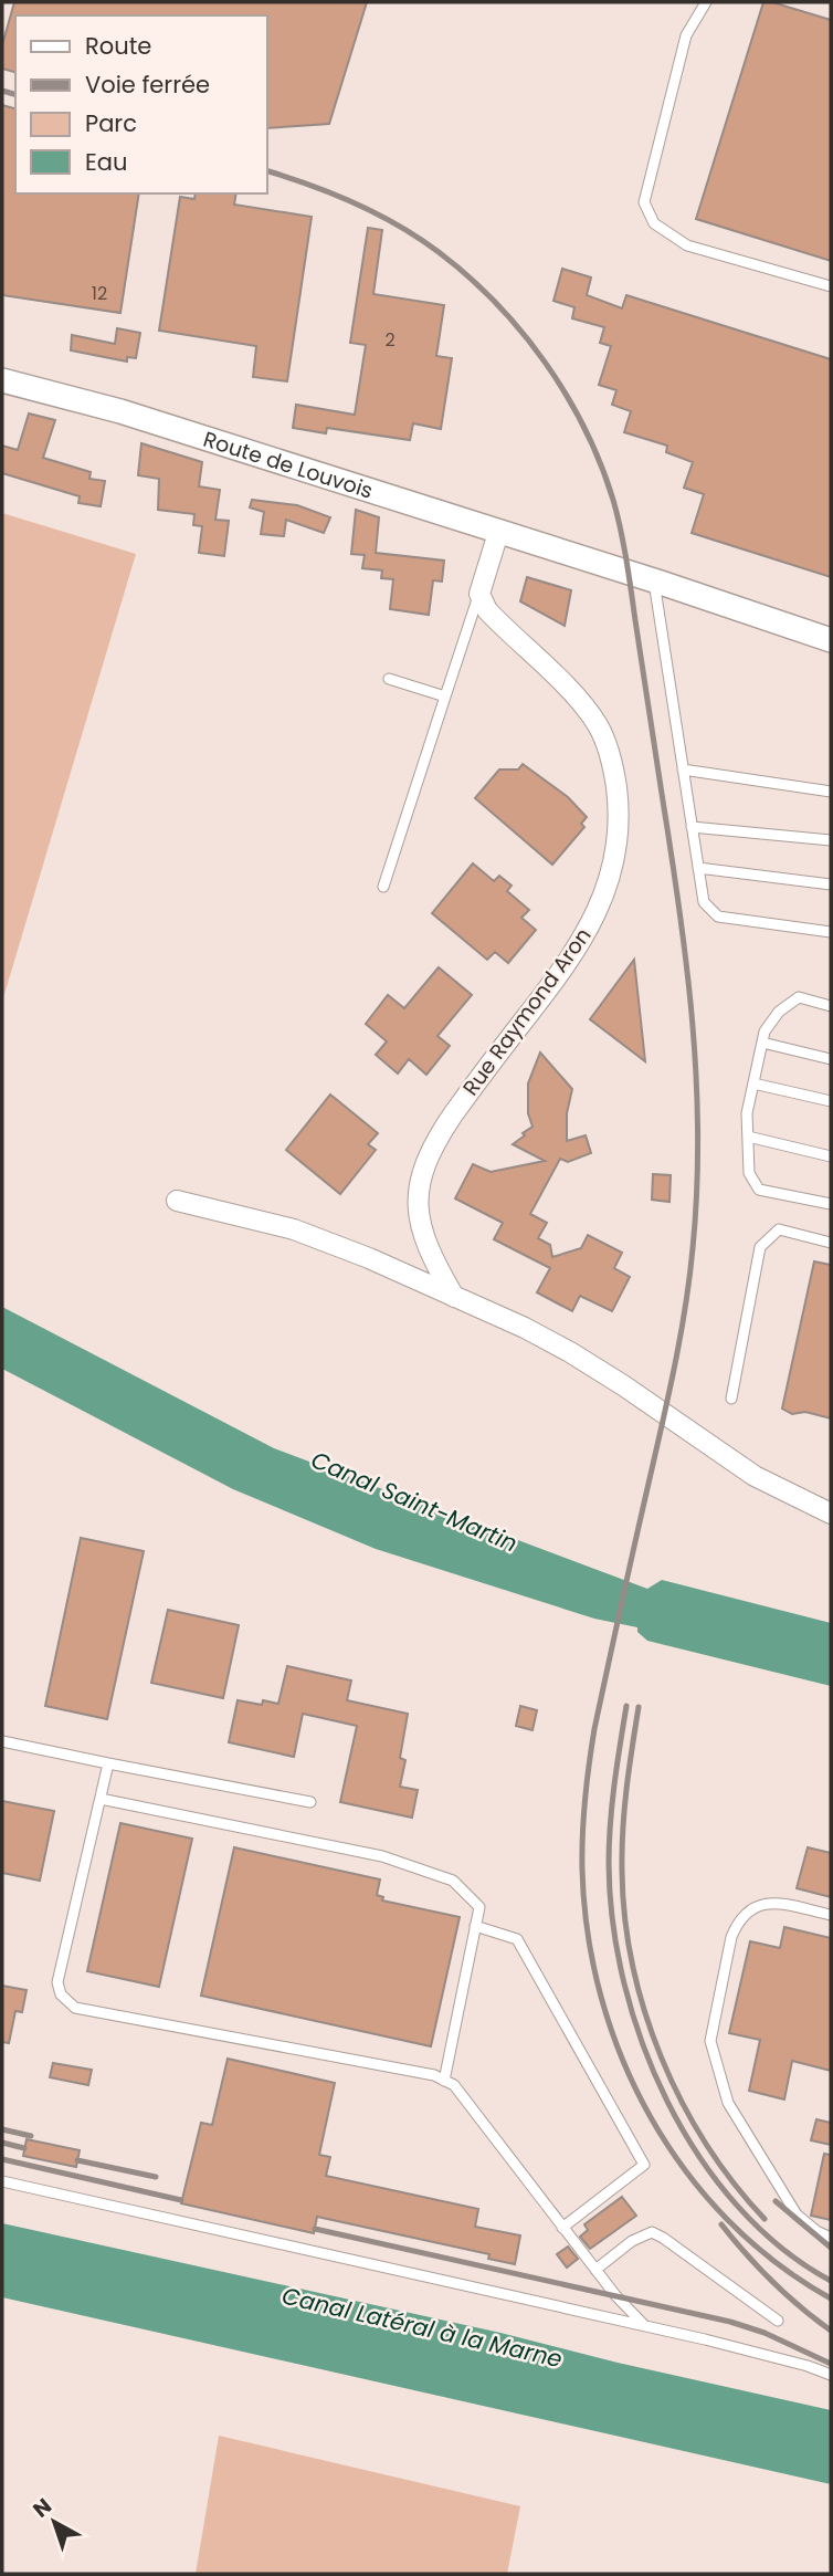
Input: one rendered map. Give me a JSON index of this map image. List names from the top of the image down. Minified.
{"streets":{"street":["Route de Louvois","Rue Raymond Aron"]},"water":["Canal Saint-Martin","Canal Latéral à la Marne"],"house_numbers":["12","2"],"legend":["Route","Voie ferrée","Parc","Eau"],"north":"top left"}
